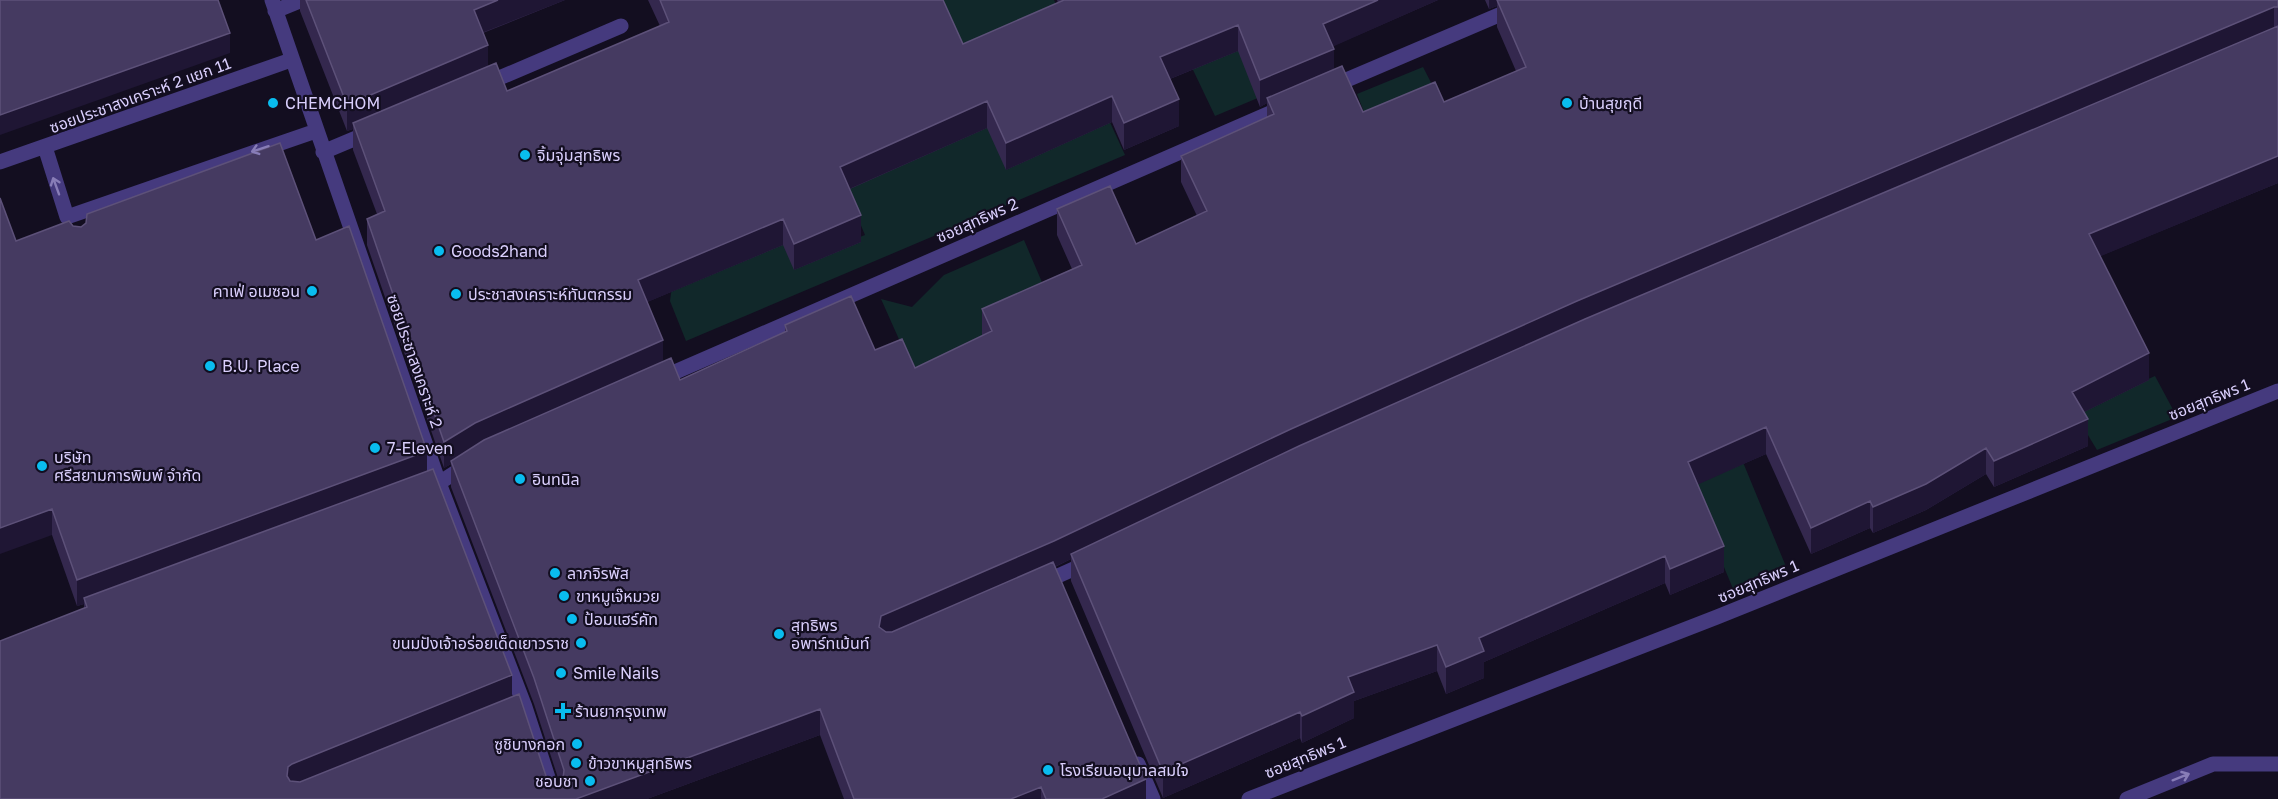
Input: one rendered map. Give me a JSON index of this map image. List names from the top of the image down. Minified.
{"streets":{"street":["ซอยประชาสงเคราะห์ 2 แยก 11","ซอยสุทธิพร 2","ซอยประชาสงเคราะห์ 2","ซอยสุทธิพร 1"]},"crossings":[["ซอยประชาสงเคราะห์ 2 แยก 11","ซอยประชาสงเคราะห์ 2"]],"places":{"other":["CHEMCHOM","บ้านสุขฤดี","จิ้มจุ่มสุทธิพร","Goods2hand","คาเฟ่ อเมซอน","ประชาสงเคราะห์ทันตกรรม","B.U. Place","7-Eleven","บริษัท ศรีสยามการพิมพ์ จำกัด","อินทนิล","ลาภจิรพัส","ขาหมูเจ๊หมวย","ป้อมแฮร์คัท","สุทธิพร อพาร์ทเม้นท์","ขนมปังเจ้าอร่อยเด็ดเยาวราช","Smile Nails","ซูชิบางกอก","ข้าวขาหมูสุทธิพร","โรงเรียนอนุบาลสมใจ","ชอบชา"],"health":["ร้านยากรุงเทพ"]}}
